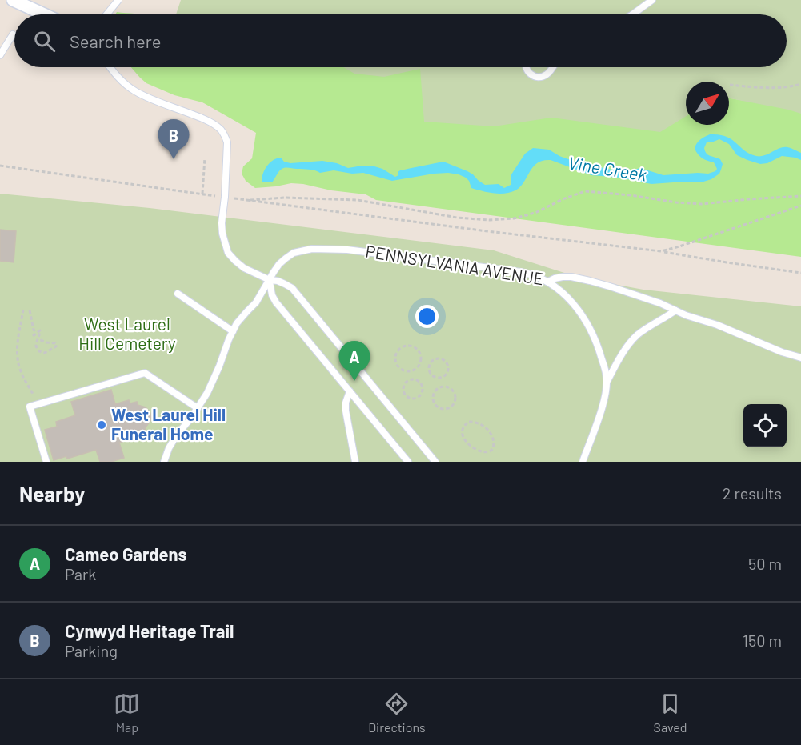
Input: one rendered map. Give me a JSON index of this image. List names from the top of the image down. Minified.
{"streets":{"lane":["PENNSYLVANIA AVENUE"]},"water":["Vine Creek"],"parks":["West Laurel Hill Cemetery"],"places":["West Laurel Hill Funeral Home"],"north":"top right","page":{"search":"Search here","pins":["B","A"],"heading":["Nearby","2 results"],"list":[{"mark":"A","name":"Cameo Gardens","note":"Park","value":"50 m"},{"mark":"B","name":"Cynwyd Heritage Trail","note":"Parking","value":"150 m"}],"nav":["Map","Directions","Saved"]}}
